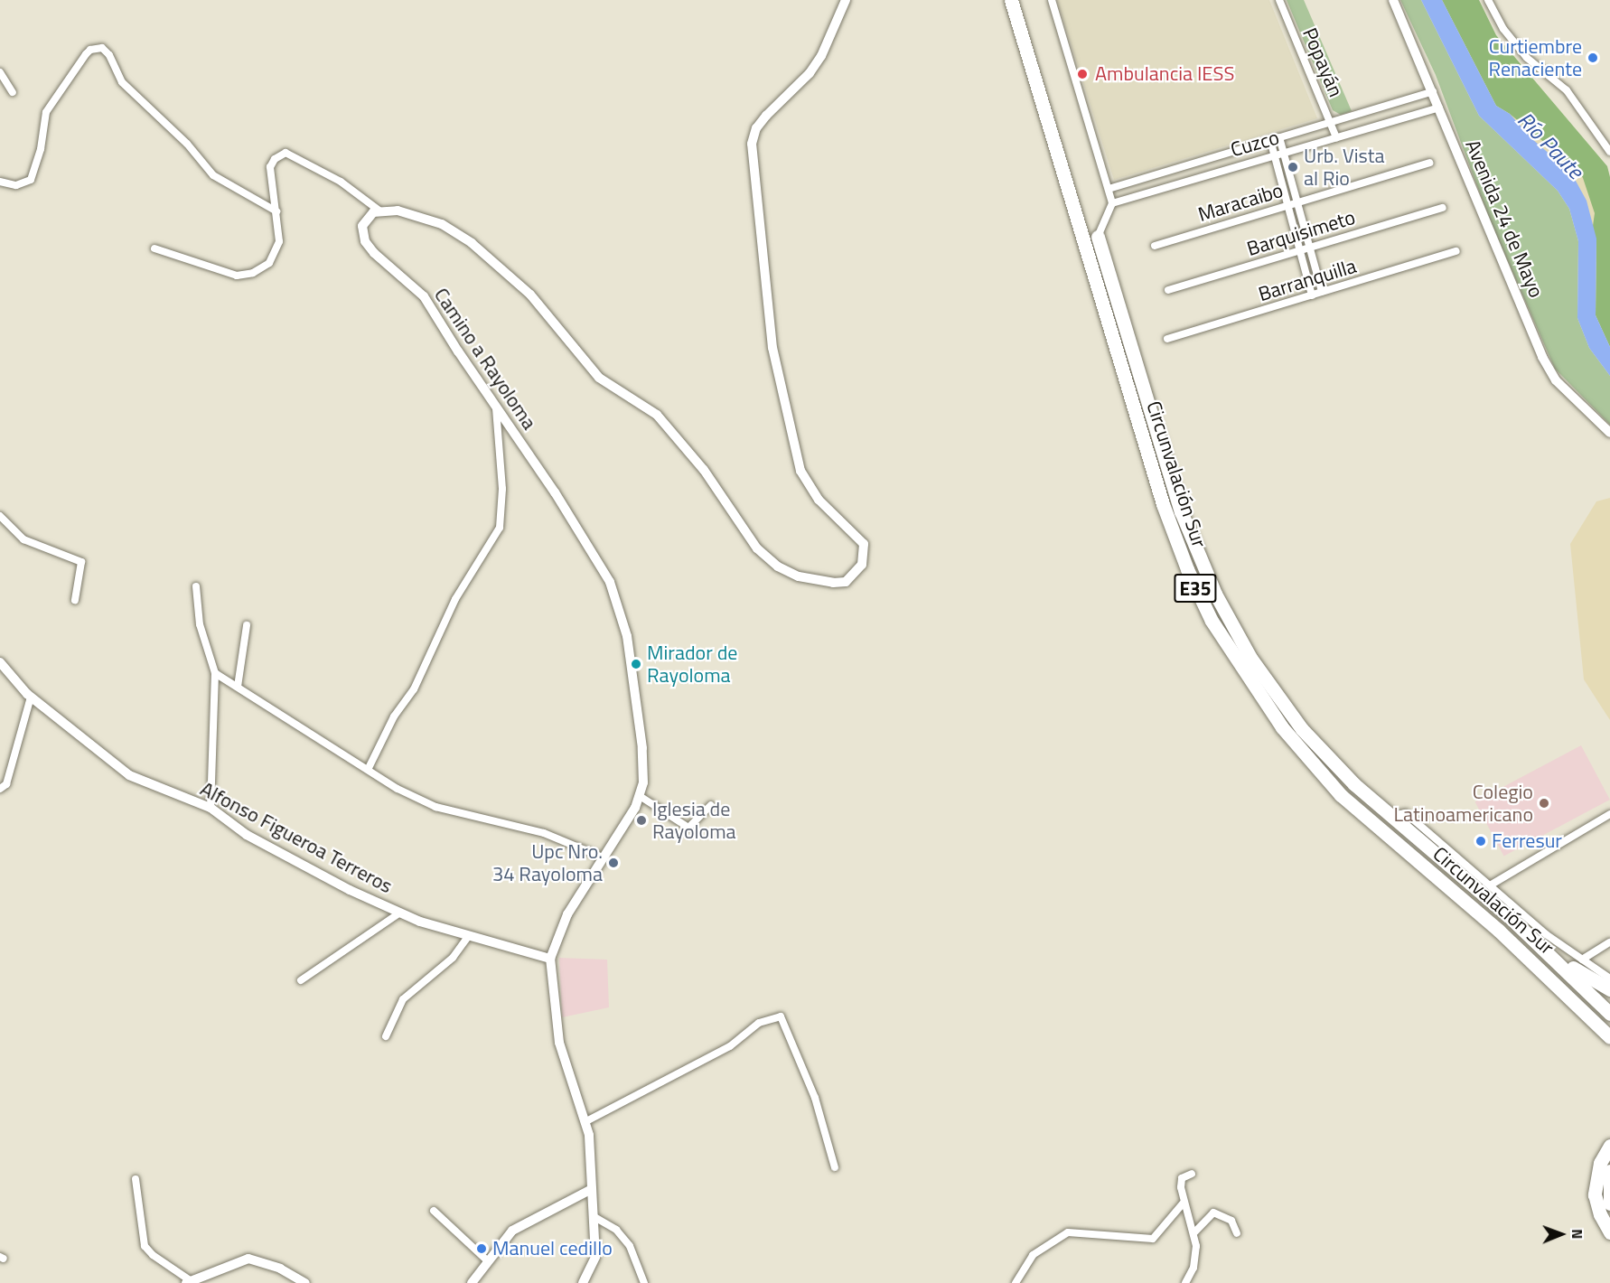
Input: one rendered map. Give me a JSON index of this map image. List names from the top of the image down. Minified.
{"streets":{"highway":["Circunvalación Sur","E35"],"street":["Popayán","Cuzco","Maracaibo","Avenida 24 de Mayo","Barquisimeto","Barranquilla","Camino a Rayoloma","Alfonso Figueroa Terreros"]},"crossings":[["Popayán","Cuzco"],["Cuzco","Avenida 24 de Mayo"],["Camino a Rayoloma","Alfonso Figueroa Terreros"]],"water":["Río Paute"],"places":["Curtiembre Renaciente","Ambulancia IESS","Urb. Vista al Rio","Mirador de Rayoloma","Colegio Latinoamericano","Iglesia de Rayoloma","Ferresur","Upc Nro. 34 Rayoloma","Manuel cedillo"],"north":"right"}
